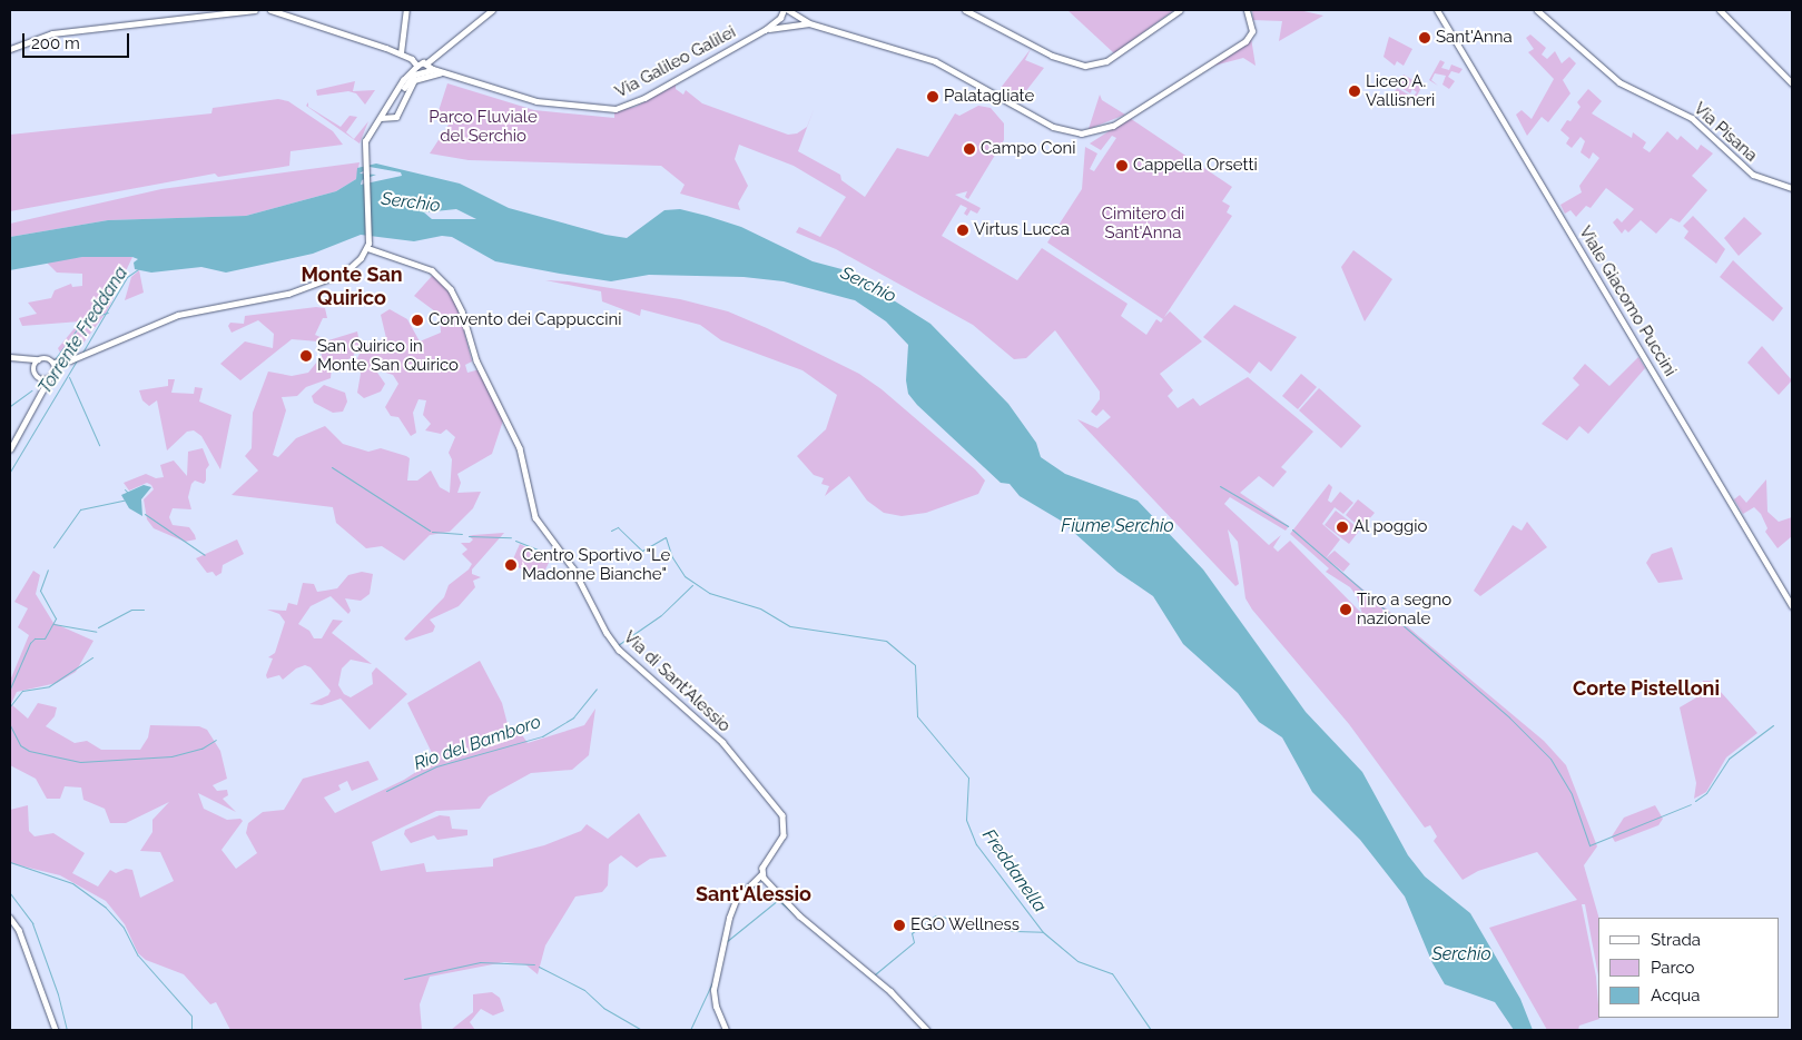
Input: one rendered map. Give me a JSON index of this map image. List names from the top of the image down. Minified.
{"streets":{"main road":["Via Galileo Galilei","Via Pisana","Viale Giacomo Puccini","Via di Sant'Alessio"]},"districts":["Monte San Quirico","Corte Pistelloni","Sant'Alessio"],"water":["Serchio","Torrente Freddana","Fiume Serchio","Rio del Bamboro","Freddanella"],"parks":["Parco Fluviale del Serchio","Cimitero di Sant'Anna"],"places":["Sant'Anna","Liceo A. Vallisneri","Palatagliate","Campo Coni","Cappella Orsetti","Virtus Lucca","Convento dei Cappuccini","San Quirico in Monte San Quirico","Al poggio","Centro Sportivo \"Le Madonne Bianche\"","Tiro a segno nazionale","EGO Wellness"],"legend":["Strada","Parco","Acqua"],"scale_bar":"200 m"}
